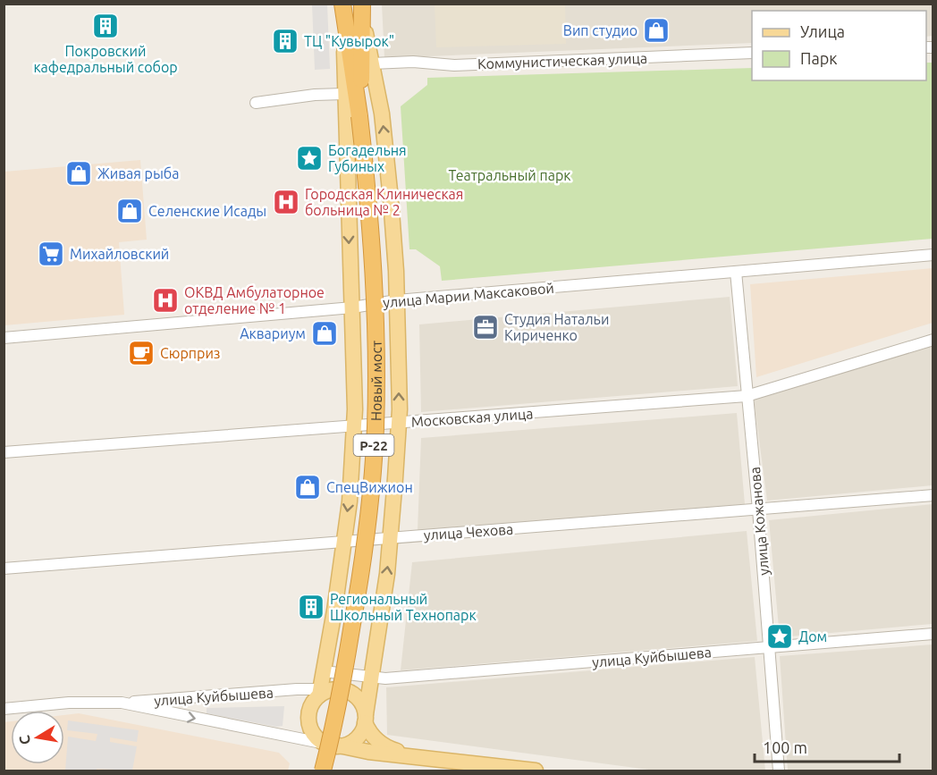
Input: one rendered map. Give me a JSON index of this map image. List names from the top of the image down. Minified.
{"streets":{"highway":["Новый мост","Р-22"],"street":["Коммунистическая улица","улица Марии Максаковой","Московская улица","улица Кожанова","улица Чехова","улица Куйбышева"]},"crossings":[["улица Марии Максаковой","улица Кожанова"],["Московская улица","улица Кожанова"],["улица Кожанова","улица Чехова"],["улица Кожанова","улица Куйбышева"]],"parks":["Театральный парк"],"places":{"building":["Покровский кафедральный собор","ТЦ \"Кувырок\"","Региональный Школьный Технопарк"],"shop":["Вип студио","Живая рыба","Селенские Исады","Аквариум","СпецВижион"],"place":["Богадельня Губиных","Дом"],"hospital":["Городская Клиническая больница № 2","ОКВД Амбулаторное отделение № 1"],"supermarket":["Михайловский"],"office":["Студия Натальи Кириченко"],"cafe":["Сюрприз"]},"legend":["Улица","Парк"],"scale_bar":"100 m","north":"left"}
